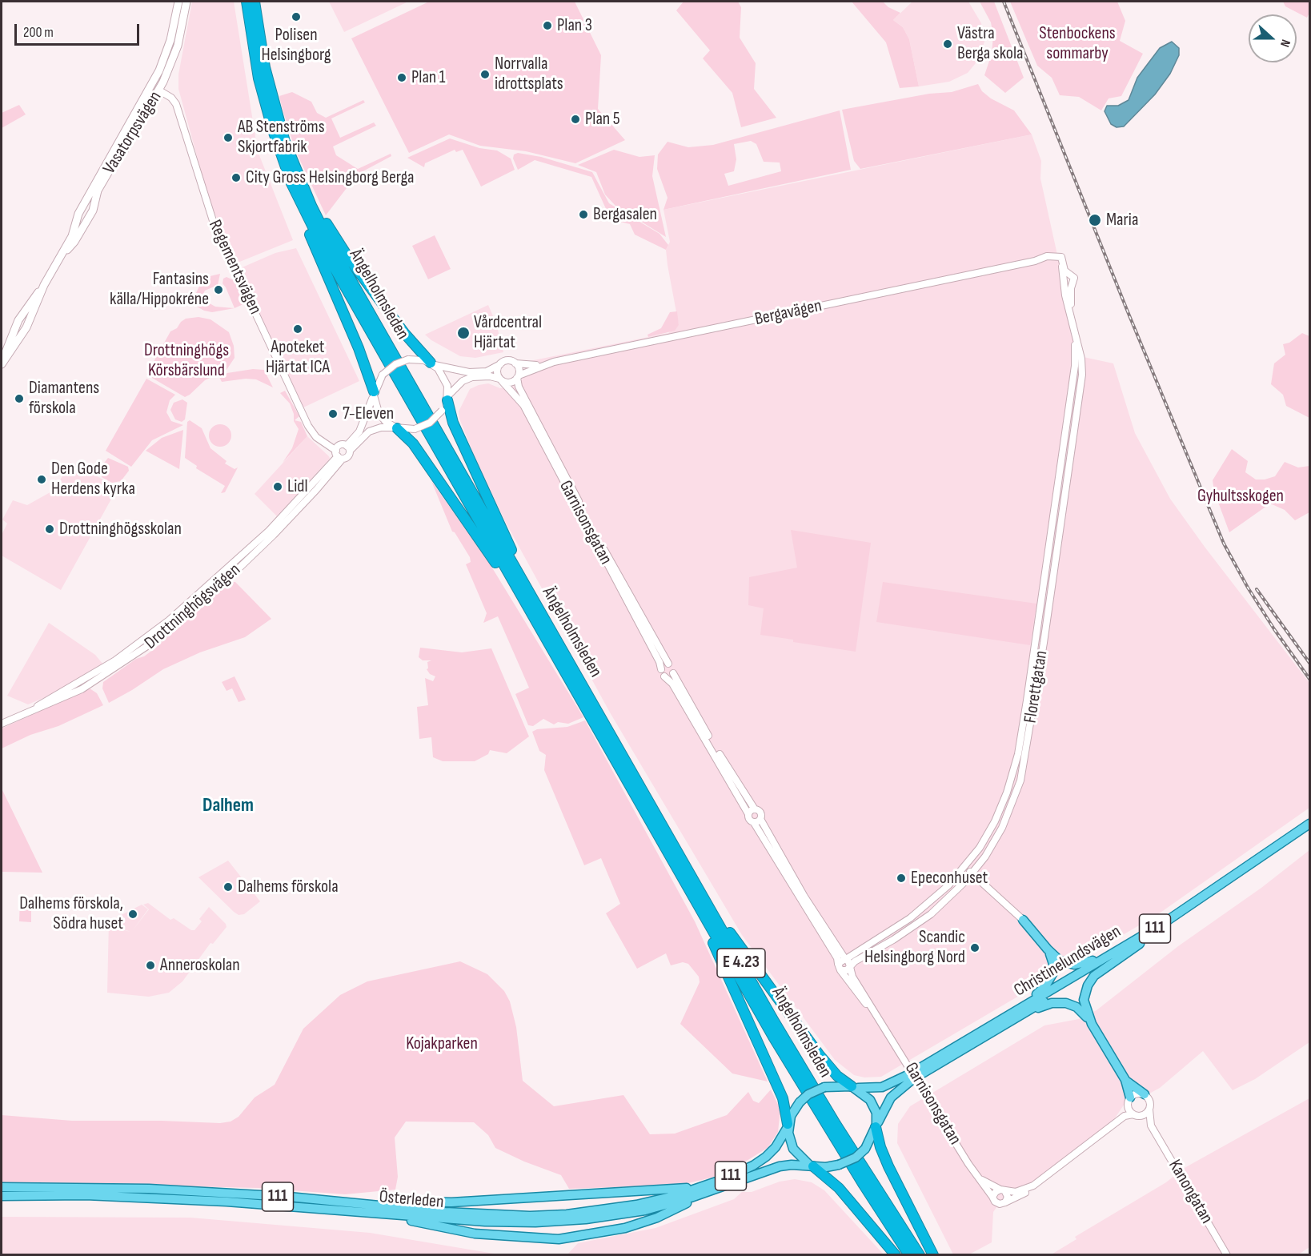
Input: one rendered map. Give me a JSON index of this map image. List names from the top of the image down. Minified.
{"streets":{"highway":["Ängelholmsleden","E 4.23"],"main road":["Vasatorpsvägen","111","Christinelundsvägen","Österleden"],"street":["Regementsvägen","Bergavägen","Garnisonsgatan","Drottninghögsvägen","Florettgatan","Kanongatan"]},"crossings":[["Vasatorpsvägen","Regementsvägen"],["Regementsvägen","Drottninghögsvägen"],["Bergavägen","Garnisonsgatan"],["Bergavägen","Florettgatan"],["Garnisonsgatan","Florettgatan"],["111","Christinelundsvägen"],["111","Österleden"],["Christinelundsvägen","Österleden"]],"districts":["Dalhem"],"parks":["Stenbockens sommarby","Drottninghögs Körsbärslund","Gyhultsskogen","Kojakparken"],"places":["Polisen Helsingborg","Plan 3","Västra Berga skola","Norrvalla idrottsplats","Plan 1","Plan 5","AB Stenströms Skjortfabrik","City Gross Helsingborg Berga","Bergasalen","Maria","Fantasins källa/Hippokréne","Apoteket Hjärtat ICA","Vårdcentral Hjärtat","Diamantens förskola","7-Eleven","Den Gode Herdens kyrka","Lidl","Drottninghögsskolan","Epeconhuset","Dalhems förskola","Dalhems förskola, Södra huset","Scandic Helsingborg Nord","Anneroskolan"],"scale_bar":"200 m","north":"right"}
